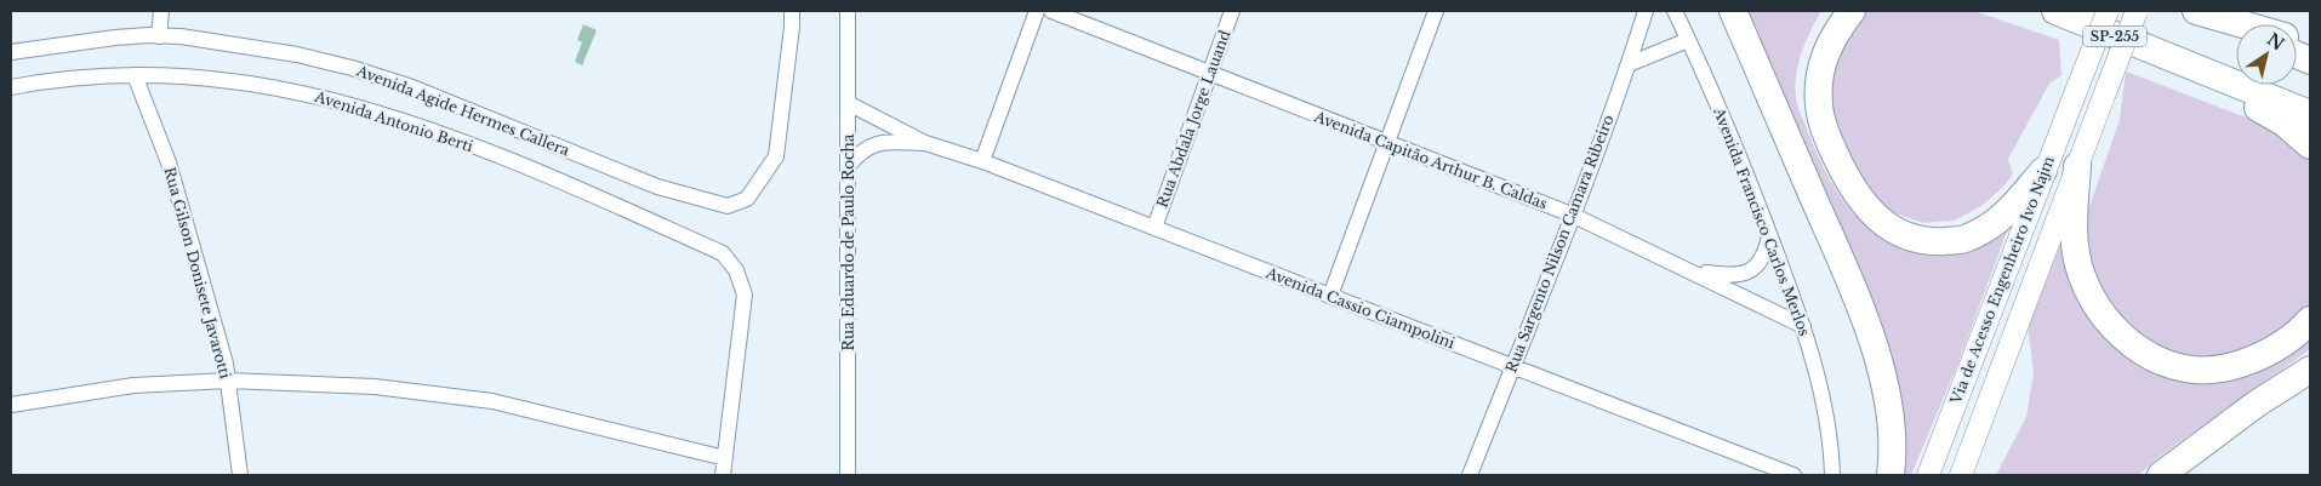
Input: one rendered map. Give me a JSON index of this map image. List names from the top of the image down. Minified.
{"streets":{"highway":["SP-255"],"main road":["Via de Acesso Engenheiro Ivo Najm"],"street":["Avenida Agide Hermes Callera","Rua Abdala Jorge Lauand","Avenida Antonio Berti","Avenida Capitão Arthur B. Caldas","Avenida Francisco Carlos Merlos","Rua Eduardo de Paulo Rocha","Rua Sargento Nilson Camara Ribeiro","Rua Gilson Donisete Javarotti","Avenida Cassio Ciampolini"]},"crossings":[["Rua Abdala Jorge Lauand","Avenida Capitão Arthur B. Caldas"],["Rua Abdala Jorge Lauand","Avenida Cassio Ciampolini"],["Avenida Antonio Berti","Rua Gilson Donisete Javarotti"],["Avenida Capitão Arthur B. Caldas","Avenida Francisco Carlos Merlos"],["Avenida Capitão Arthur B. Caldas","Rua Sargento Nilson Camara Ribeiro"],["Rua Sargento Nilson Camara Ribeiro","Avenida Cassio Ciampolini"]],"north":"top right"}
